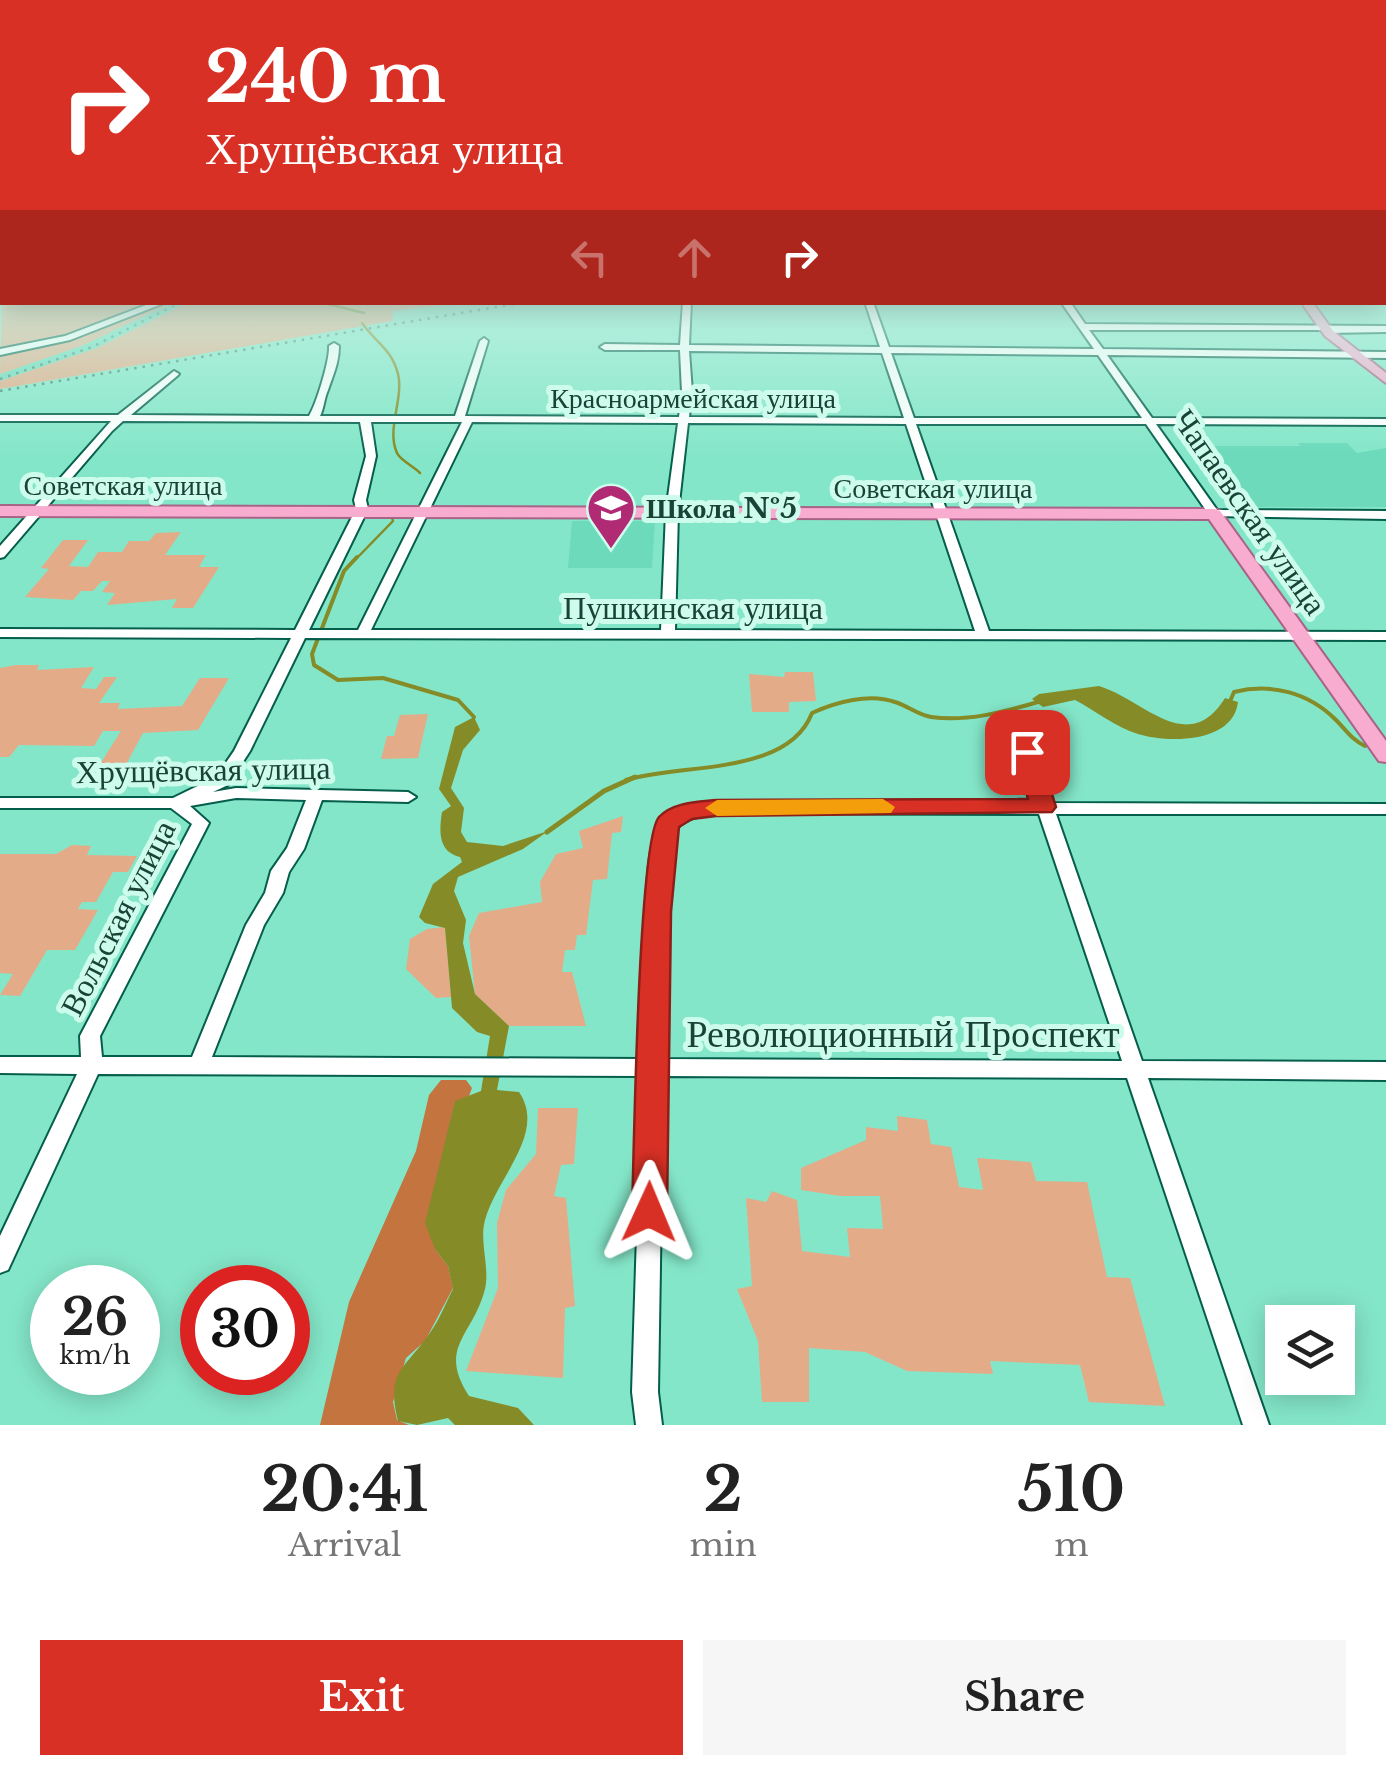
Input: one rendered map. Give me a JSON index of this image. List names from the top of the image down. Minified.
{"streets":{"main road":["Советская улица","Чапаевская улица"],"street":["Красноармейская улица","Пушкинская улица","Хрущёвская улица","Вольская улица","Революционный Проспект"]},"crossings":[["Красноармейская улица","Чапаевская улица"],["Красноармейская улица","Вольская улица"],["Советская улица","Чапаевская улица"],["Советская улица","Вольская улица"],["Чапаевская улица","Пушкинская улица"],["Пушкинская улица","Вольская улица"],["Хрущёвская улица","Вольская улица"],["Вольская улица","Революционный Проспект"]],"places":{"school or university":["Школа №5"]},"page":{"turn":["240 m","Хрущёвская улица"],"speed":"26 km/h","limit":"30","eta":["20:41","Arrival","2","min","510","m"],"buttons":["Exit","Share"]}}
